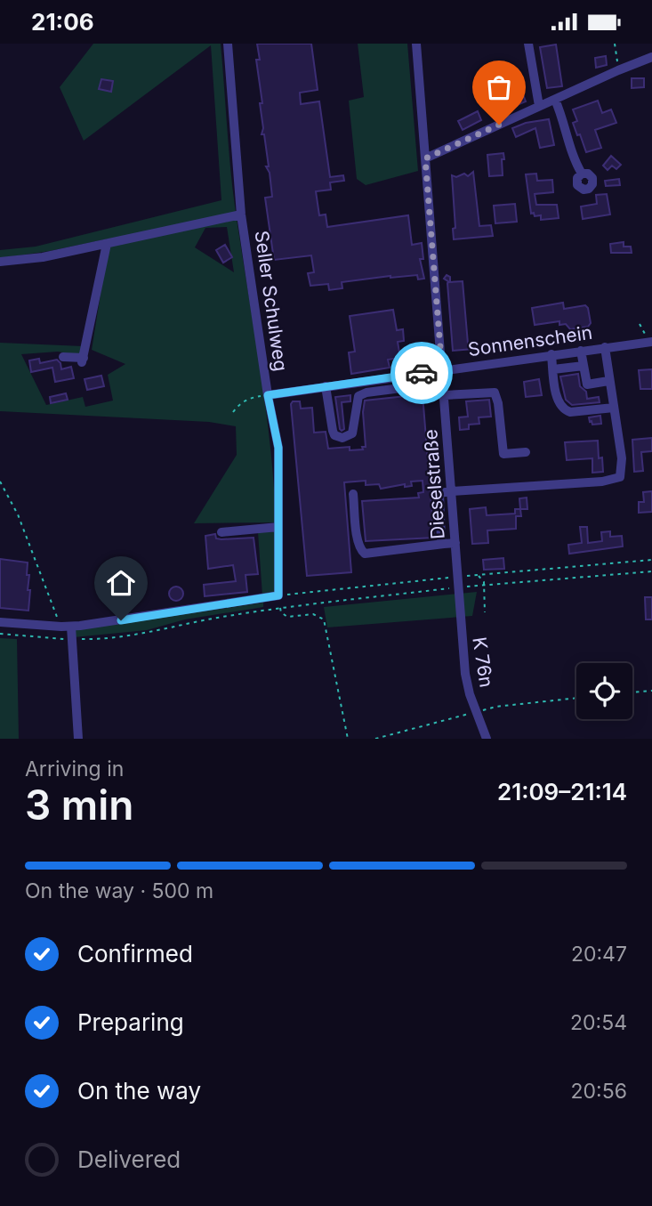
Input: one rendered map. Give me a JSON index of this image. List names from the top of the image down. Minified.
{"streets":{"street":["Seller Schulweg","Sonnenschein","Dieselstraße","K 76n"]},"crossings":[["Seller Schulweg","Sonnenschein"],["Sonnenschein","Dieselstraße"],["Dieselstraße","K 76n"]],"page":{"status":"21:06","heading":["3 min","Arriving in","21:09–21:14"],"bar":"On the way · 500 m","list":[["Confirmed","20:47"],["Preparing","20:54"],["On the way","20:56"],"Delivered"]}}
